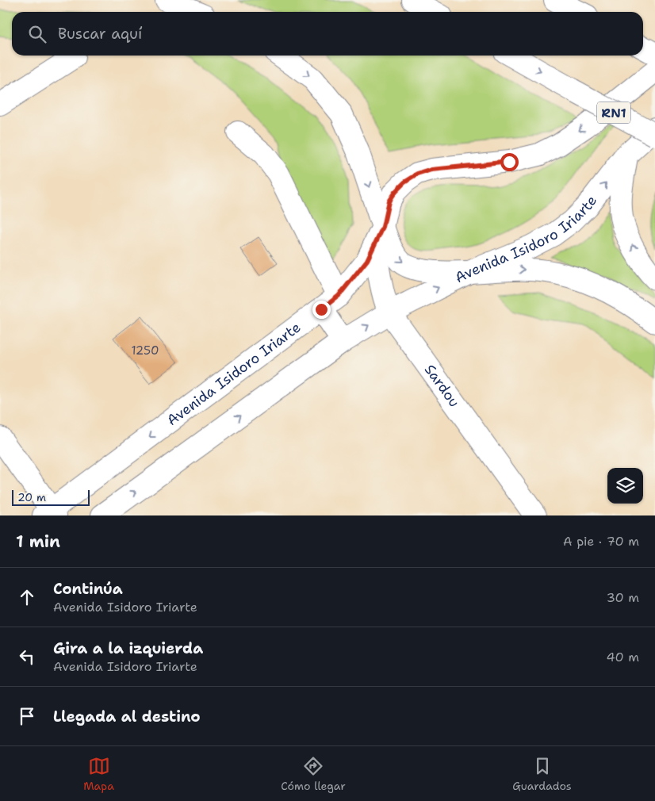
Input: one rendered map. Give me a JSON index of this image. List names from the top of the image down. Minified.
{"streets":{"main road":["RN1","Avenida Isidoro Iriarte","Sardou"]},"crossings":[["Avenida Isidoro Iriarte","Sardou"]],"house_numbers":["1250"],"scale_bar":"20 m","page":{"search":"Buscar aquí","scale":"20 m","heading":["1 min","A pie · 70 m"],"list":[["Continúa","Avenida Isidoro Iriarte","30 m"],["Gira a la izquierda","Avenida Isidoro Iriarte","40 m"],"Llegada al destino"],"nav":["Mapa","Cómo llegar","Guardados"]}}
